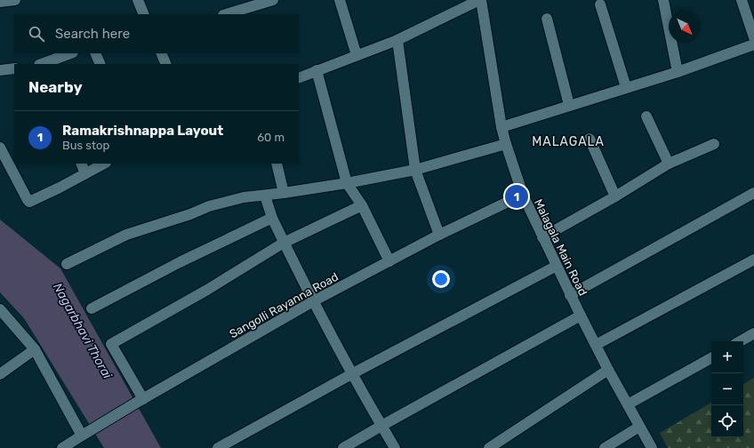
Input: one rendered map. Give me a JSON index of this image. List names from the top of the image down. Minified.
{"streets":{"street":["Malagala Main Road","Sangolli Rayanna Road"]},"crossings":[["Malagala Main Road","Sangolli Rayanna Road"]],"districts":["MALAGALA"],"water":["Nagarbhavi Thorai"],"north":"bottom right","page":{"search":"Search here","heading":"Nearby","list":[{"mark":"1","name":"Ramakrishnappa Layout","note":"Bus stop","value":"60 m"}],"pins":"1","map_buttons":["+","−"]}}
